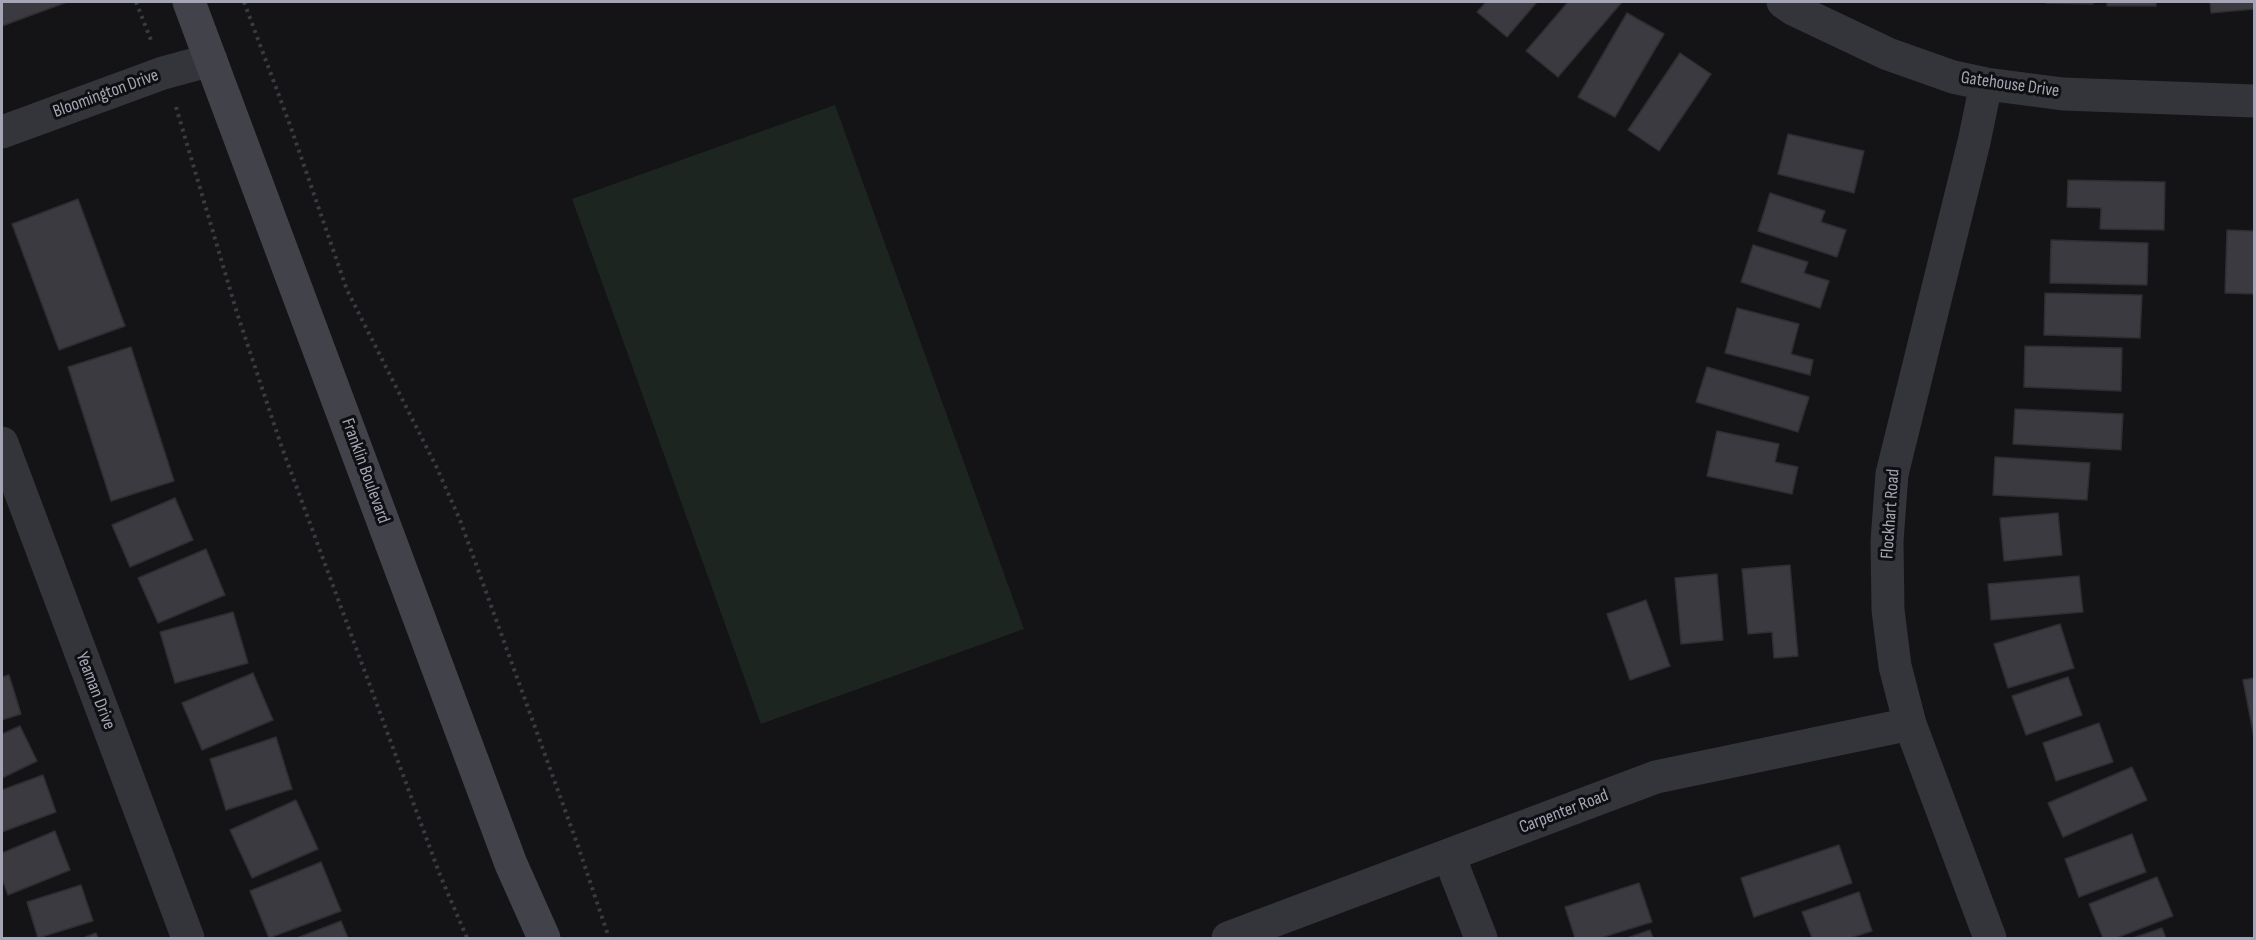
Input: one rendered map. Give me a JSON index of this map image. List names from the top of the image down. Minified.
{"streets":{"main road":["Franklin Boulevard"],"street":["Gatehouse Drive","Bloomington Drive","Flockhart Road","Yeaman Drive","Carpenter Road"]},"crossings":[["Gatehouse Drive","Flockhart Road"],["Bloomington Drive","Franklin Boulevard"],["Flockhart Road","Carpenter Road"]]}
